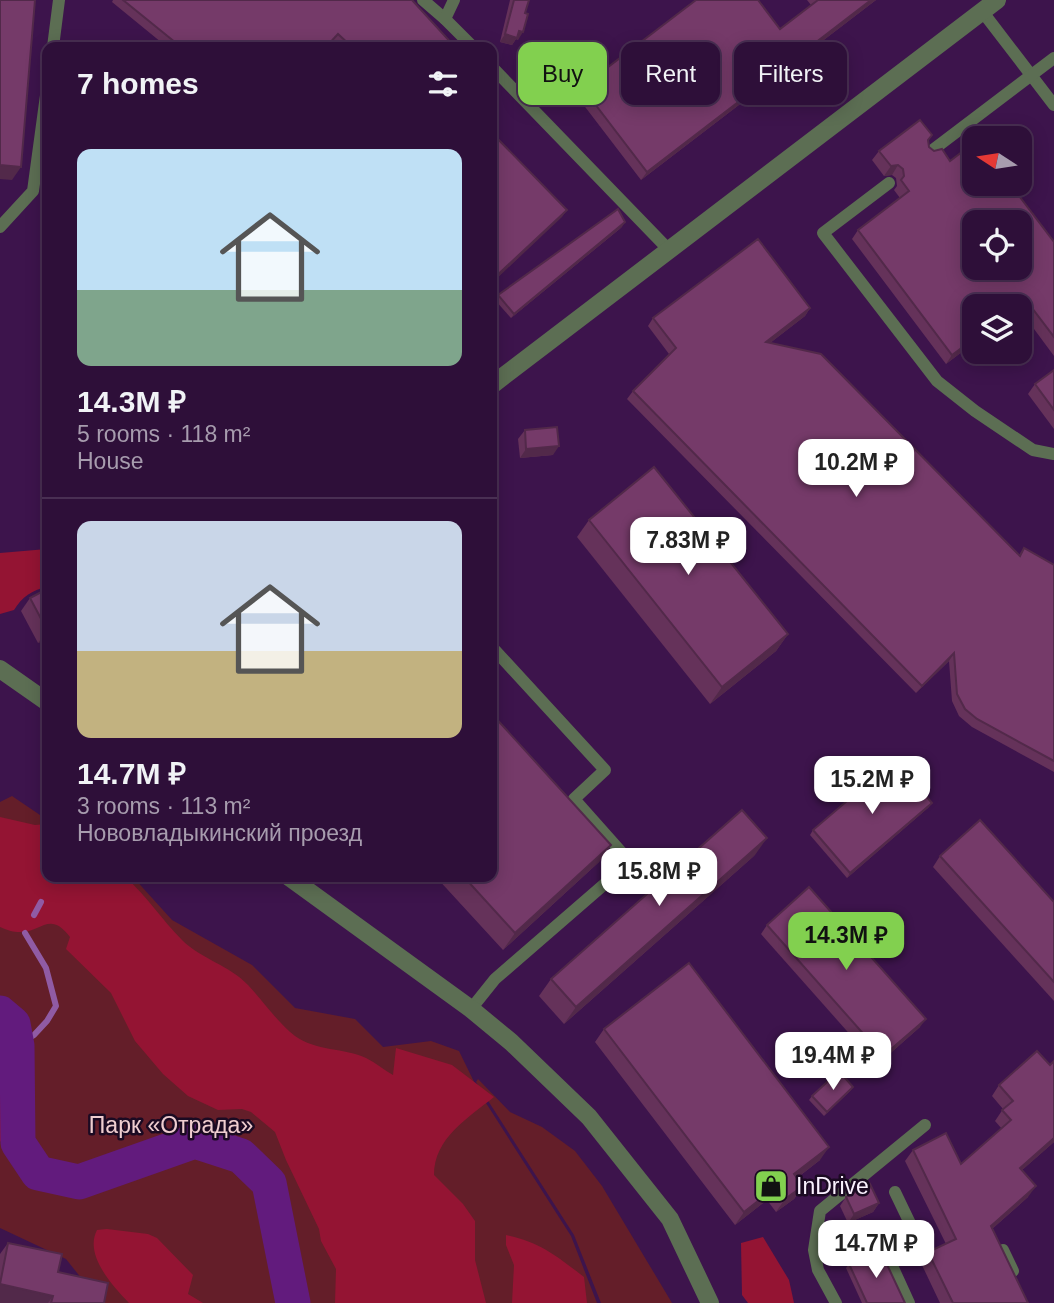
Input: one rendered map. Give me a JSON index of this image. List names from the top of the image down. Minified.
{"parks":["Парк «Отрада»"],"places":{"shop":["InDrive"]},"north":"left","page":{"chip":["Buy","Rent","Filters"],"heading":"7 homes","list":[{"name":"14.3M ₽","note":"5 rooms · 118 m² · House"},{"name":"14.7M ₽","note":"3 rooms · 113 m² · Нововладыкинский проезд"}],"price":["10.2M ₽","7.83M ₽","15.2M ₽","15.8M ₽","14.3M ₽","19.4M ₽","14.7M ₽"]}}
